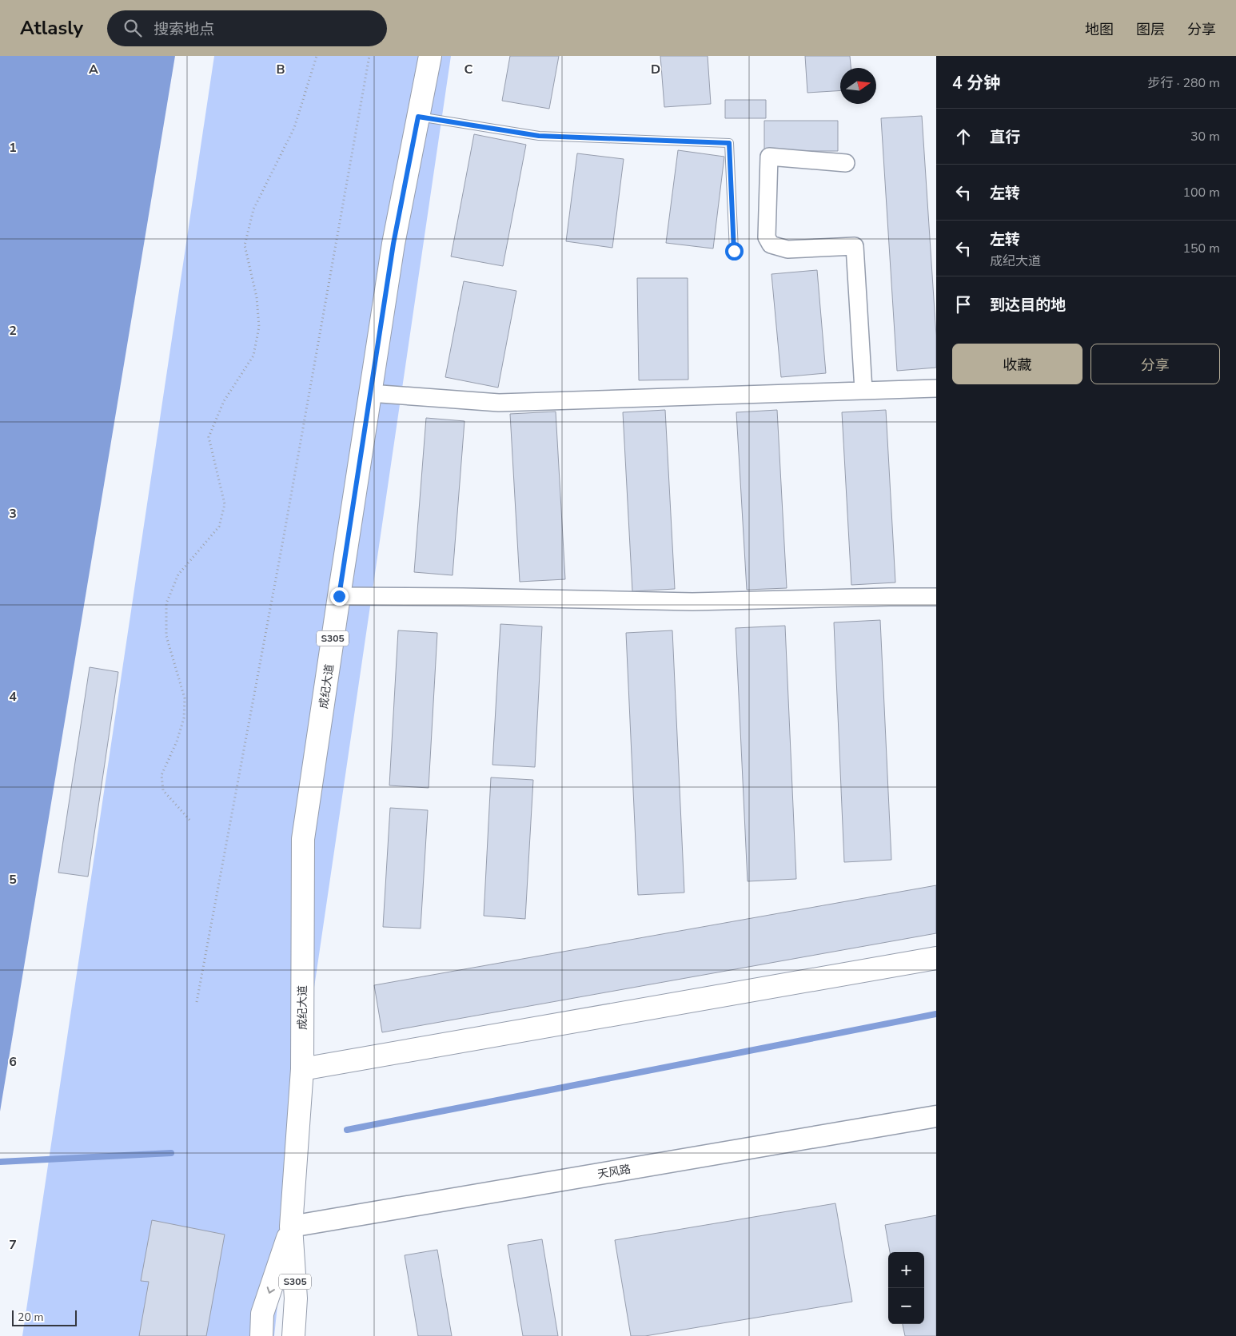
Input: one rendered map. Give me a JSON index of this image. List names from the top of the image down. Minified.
{"streets":{"main road":["S305","成纪大道"],"street":["天风路"]},"crossings":[["成纪大道","天风路"]],"scale_bar":"20 m","north":"right","page":{"header":"Atlasly","search":"搜索地点","nav":["地图","图层","分享"],"heading":["4 分钟","步行 · 280 m"],"list":[["直行","30 m"],["左转","100 m"],["左转","成纪大道","150 m"],"到达目的地"],"buttons":["收藏","分享"],"map_buttons":["+","−"],"scale":"20 m"},"grid":{"columns":["A","B","C","D"],"rows":["1","2","3","4","5","6","7"]}}
